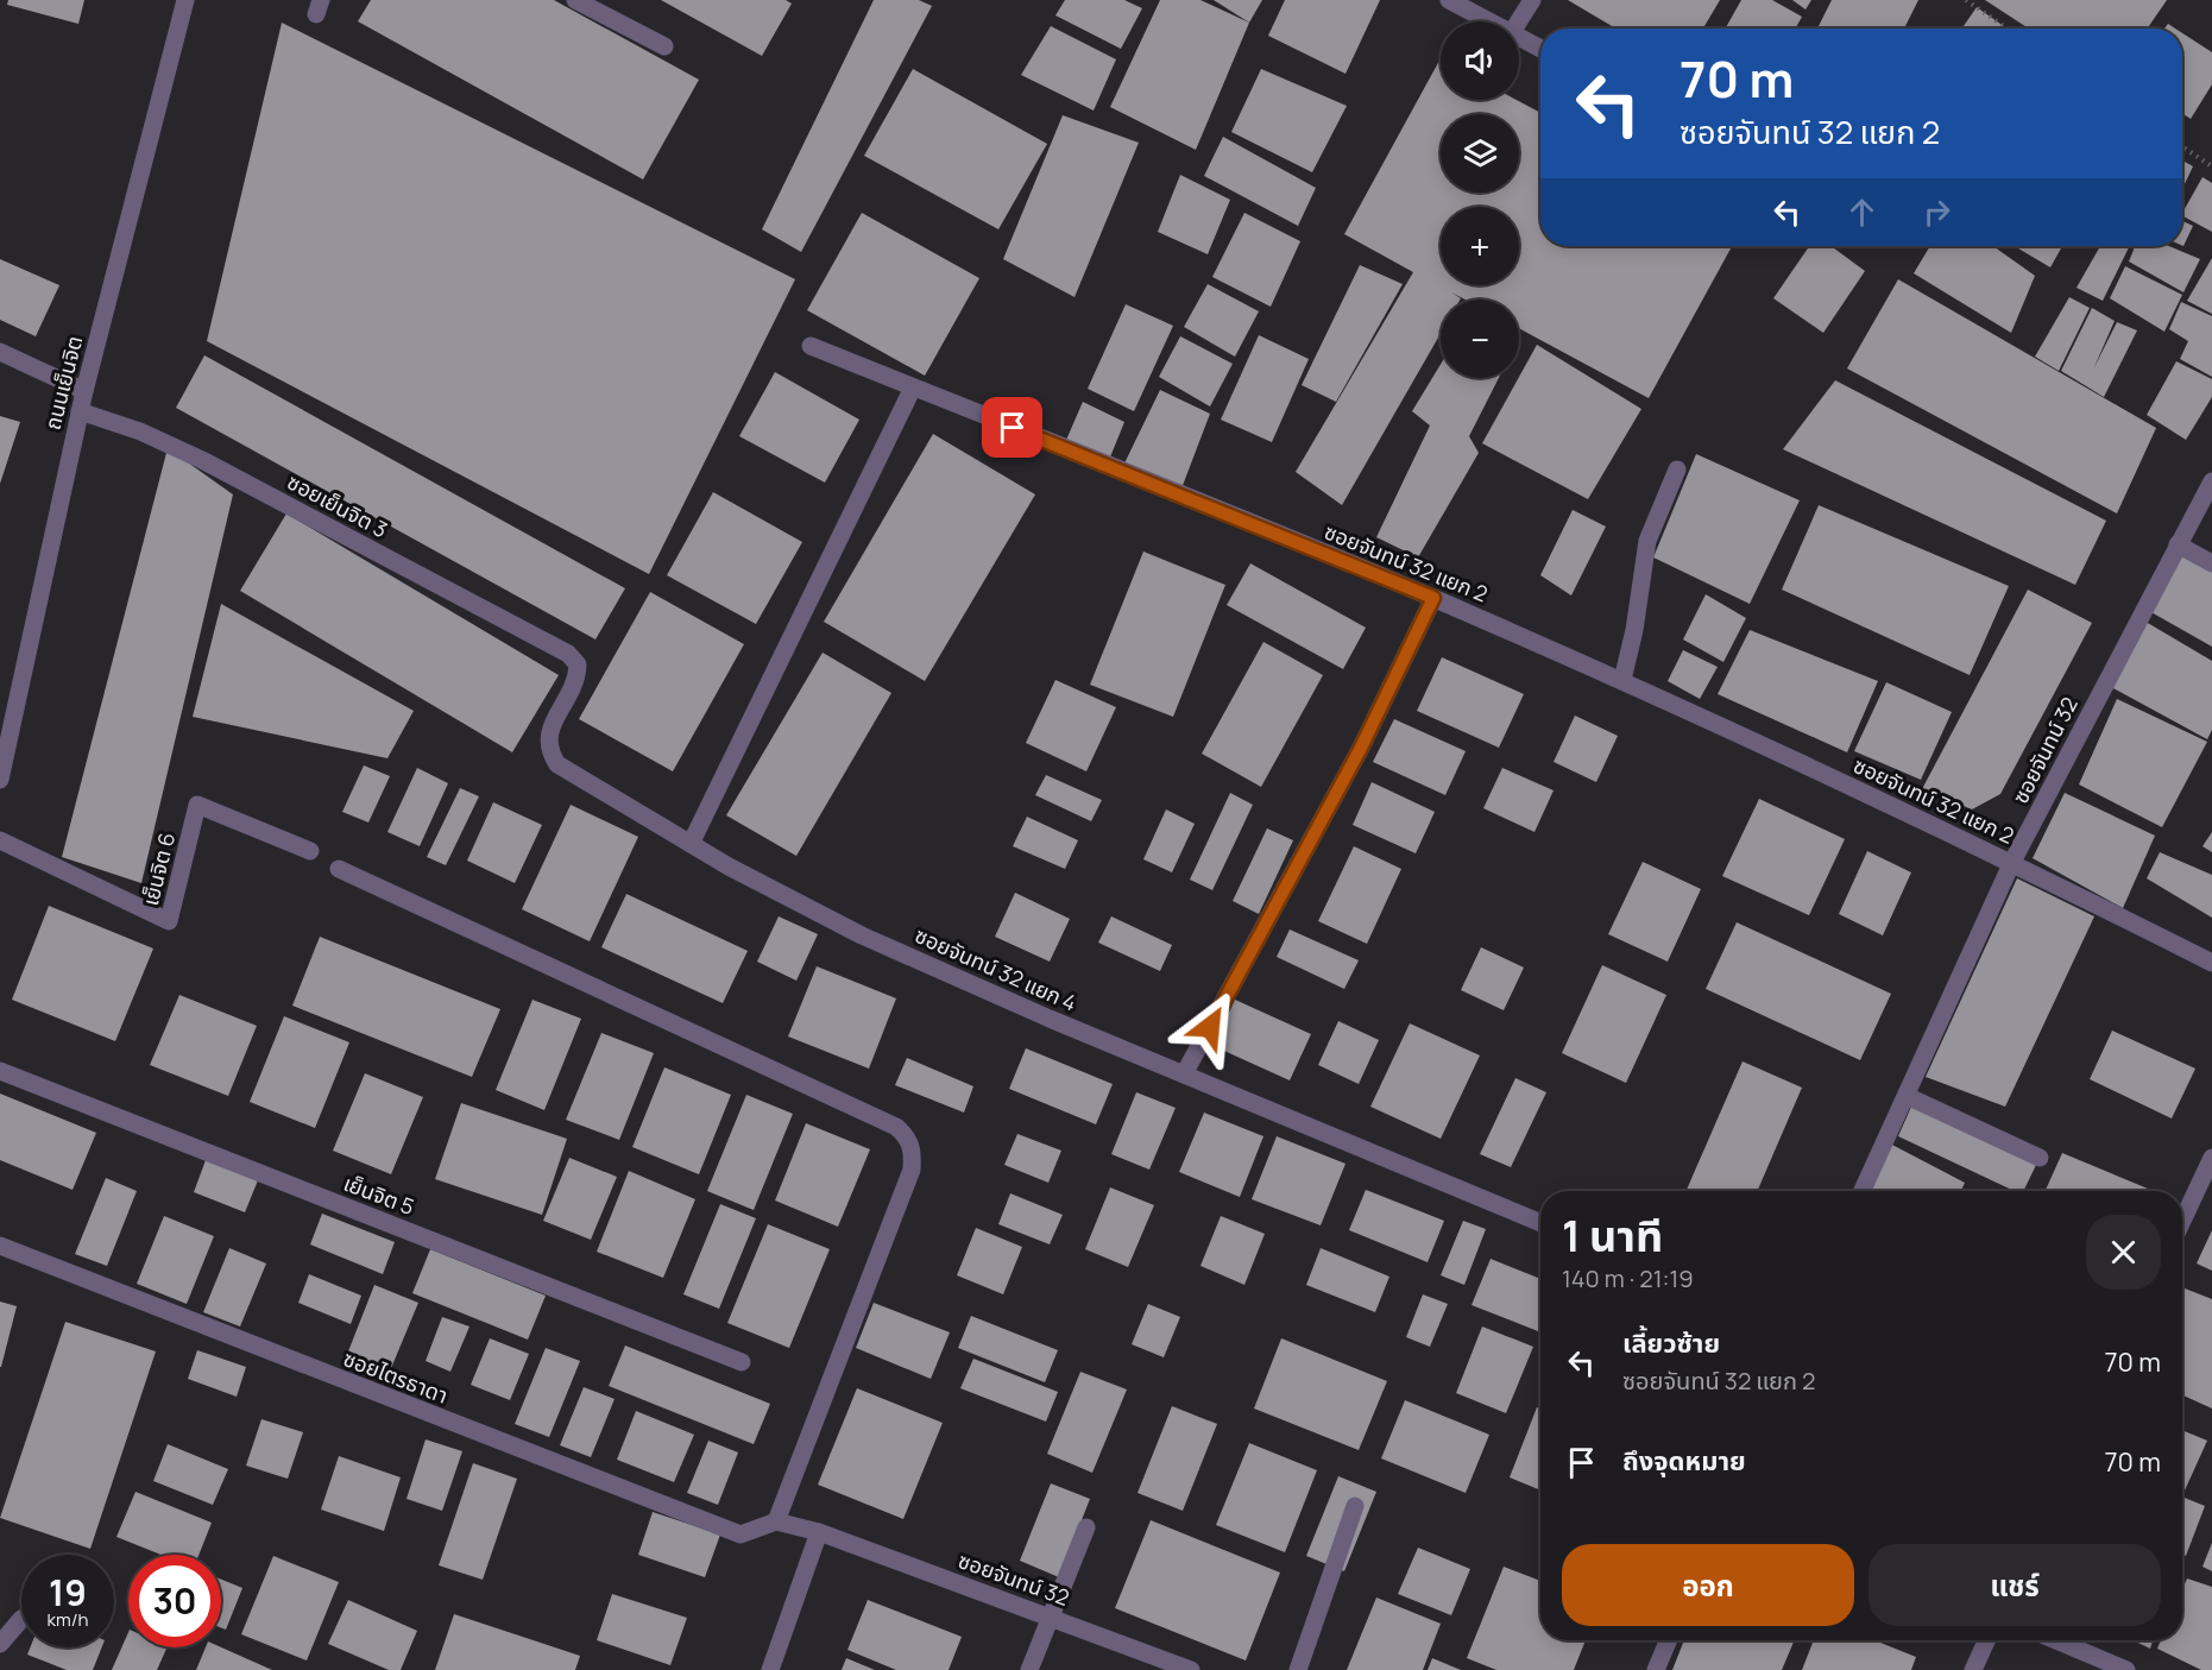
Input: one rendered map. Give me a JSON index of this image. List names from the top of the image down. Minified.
{"streets":{"street":["ถนนเย็นจิต","ซอยเย็นจิต 3","ซอยจันทน์ 32 แยก 2","ซอยจันทน์ 32","เย็นจิต 6","ซอยจันทน์ 32 แยก 4","เย็นจิต 5","ซอยไตรธาดา"]},"crossings":[["ถนนเย็นจิต","ซอยเย็นจิต 3"],["ซอยเย็นจิต 3","ซอยจันทน์ 32 แยก 4"],["ซอยจันทน์ 32 แยก 2","ซอยจันทน์ 32"],["ซอยจันทน์ 32","ซอยไตรธาดา"]],"page":{"map_buttons":["+","−"],"turn":["70 m","ซอยจันทน์ 32 แยก 2"],"heading":["1 นาที","140 m · 21:19"],"list":[{"name":"เลี้ยวซ้าย","note":"ซอยจันทน์ 32 แยก 2","value":"70 m"},{"name":"ถึงจุดหมาย","value":"70 m"}],"buttons":["ออก","แชร์"],"speed":"19 km/h","limit":"30"}}
